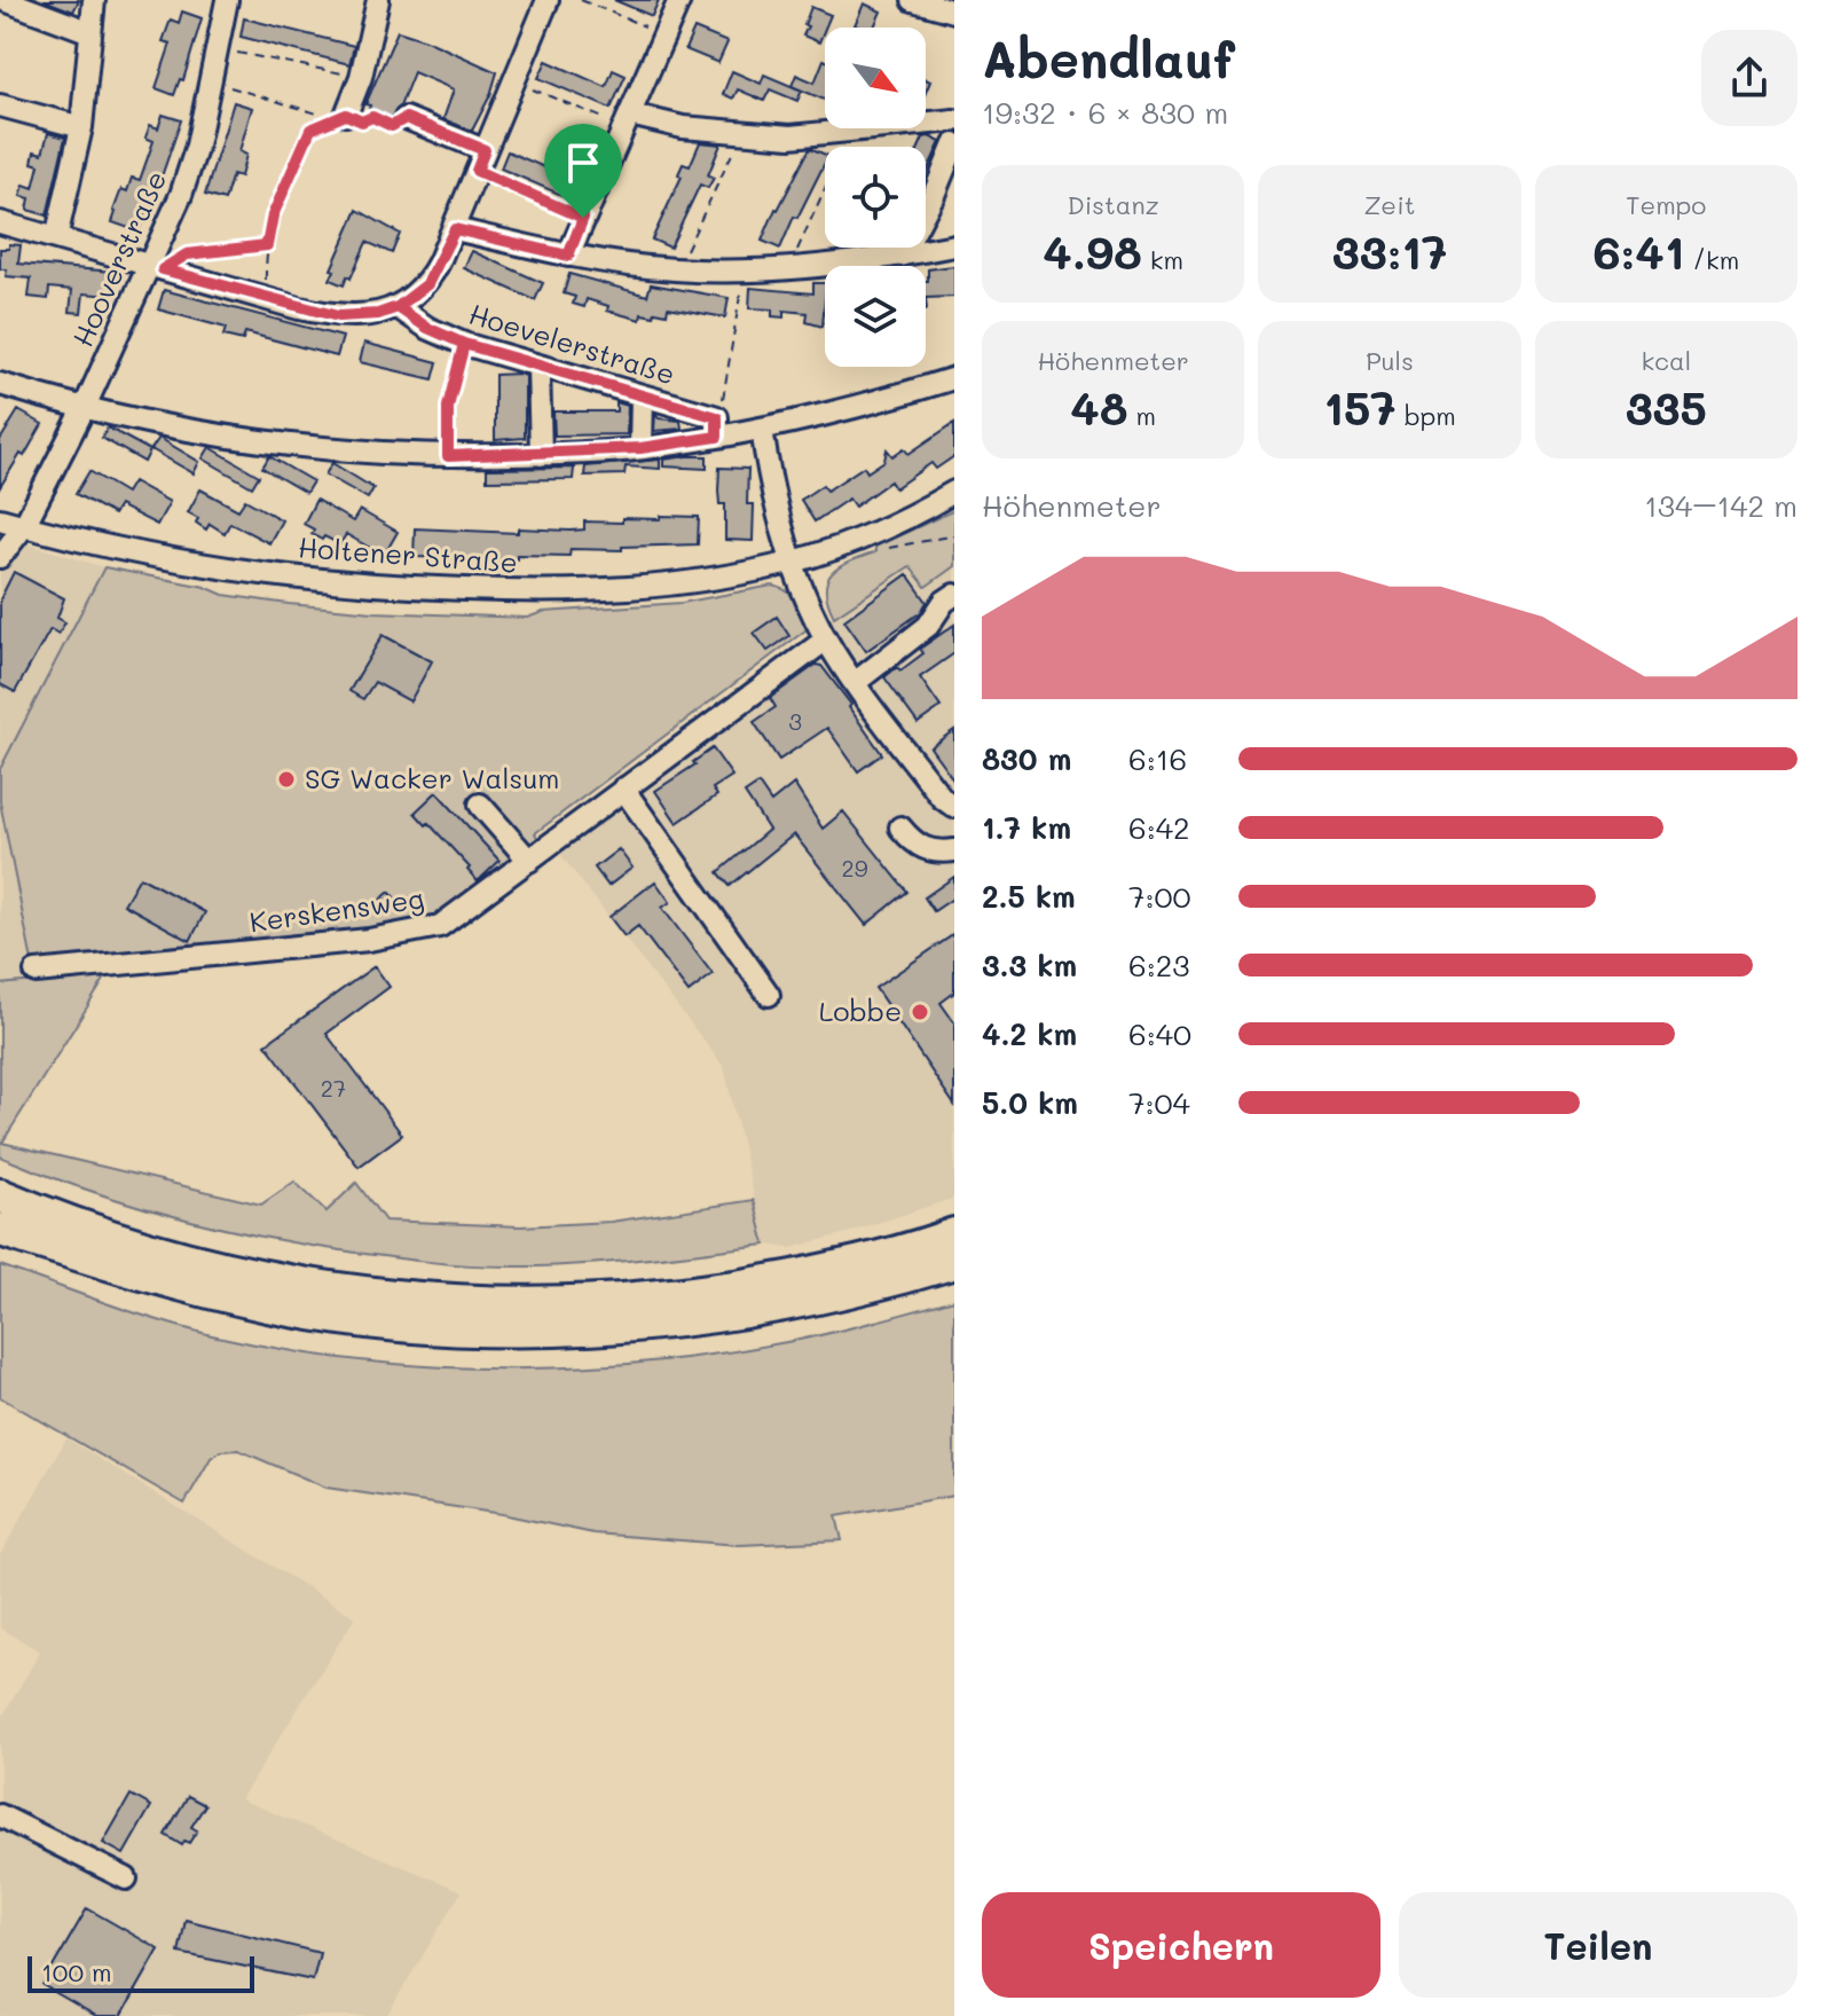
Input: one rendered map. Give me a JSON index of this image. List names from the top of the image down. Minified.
{"streets":{"street":["Hooverstraße","Hoevelerstraße","Holtener Straße","Kerskensweg"]},"crossings":[["Hooverstraße","Holtener Straße"]],"places":["SG Wacker Walsum","Lobbe"],"house_numbers":["3","29","27"],"scale_bar":"100 m","north":"bottom right","page":{"heading":["Abendlauf","19:32 · 6 × 830 m"],"stats":[["Distanz","4.98 km"],["Zeit","33:17"],["Tempo","6:41 /km"],["Höhenmeter","48 m"],["Puls","157 bpm"],["kcal","335"]],"chart":["Höhenmeter","134–142 m"],"list":[{"name":"830 m","note":"6:16"},{"name":"1.7 km","note":"6:42"},{"name":"2.5 km","note":"7:00"},{"name":"3.3 km","note":"6:23"},{"name":"4.2 km","note":"6:40"},{"name":"5.0 km","note":"7:04"}],"buttons":["Speichern","Teilen"],"scale":"100 m"}}
